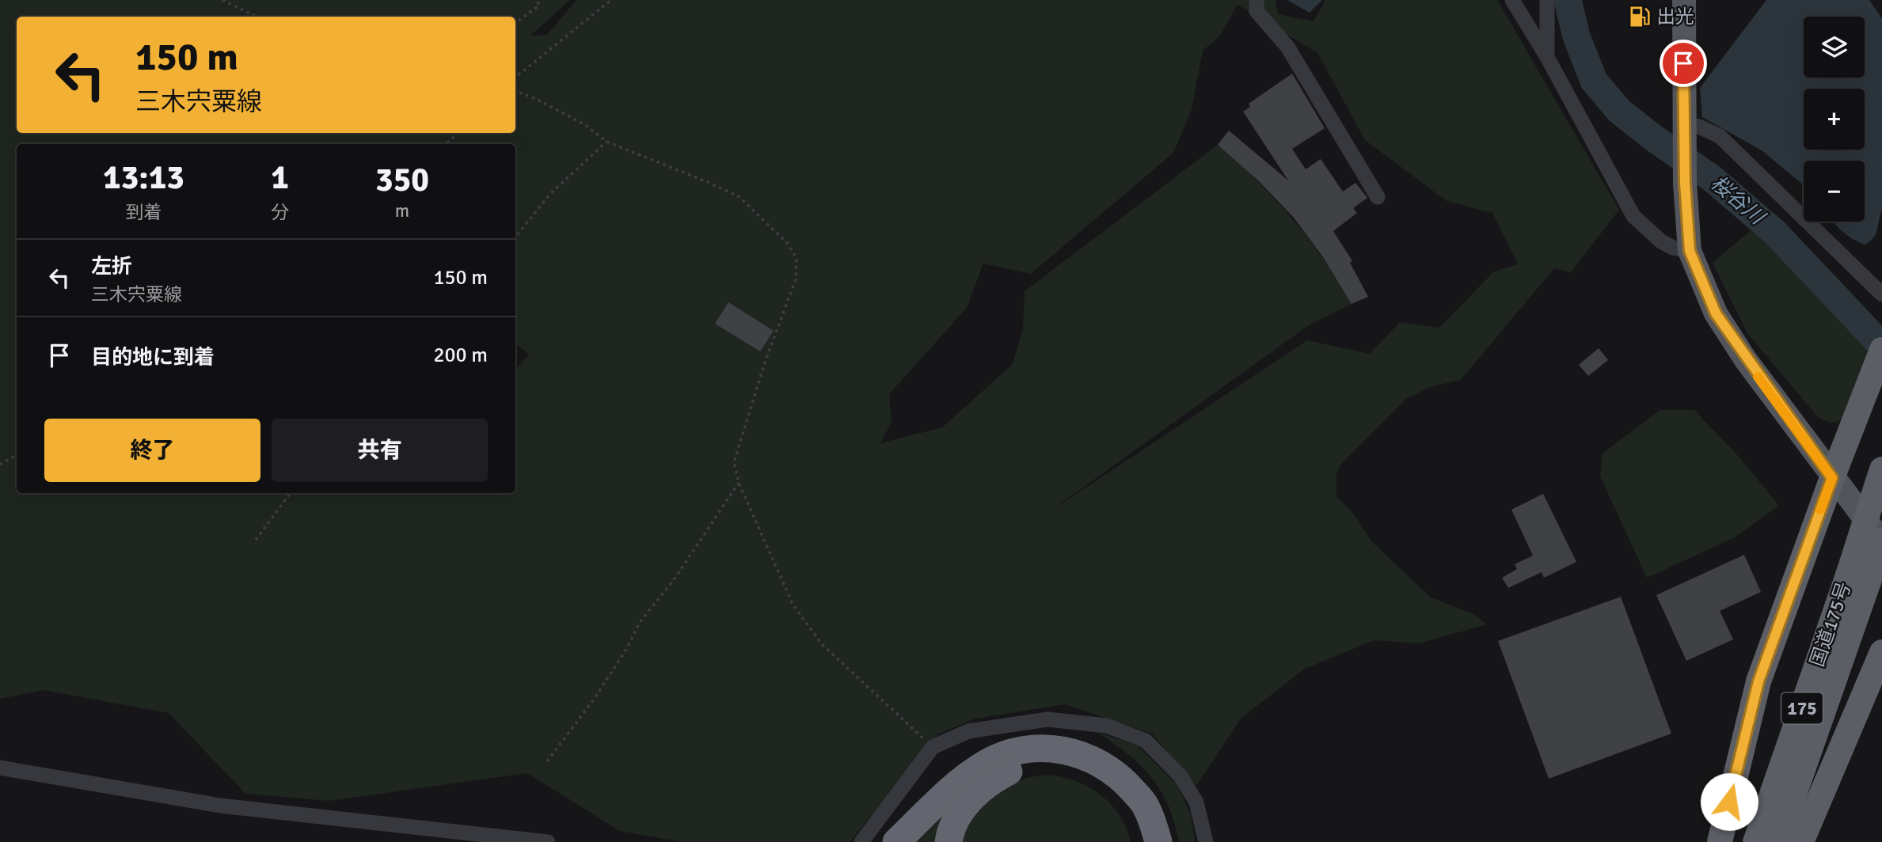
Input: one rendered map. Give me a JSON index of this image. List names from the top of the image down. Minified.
{"streets":{"highway":["国道175号","175"]},"water":["桜谷川"],"places":{"fuel station":["出光"]},"page":{"map_buttons":["+","−"],"turn":["150 m","三木宍粟線"],"eta":["13:13","到着","1","分","350","m"],"list":[{"name":"左折","note":"三木宍粟線","value":"150 m"},{"name":"目的地に到着","value":"200 m"}],"buttons":["終了","共有"]}}
